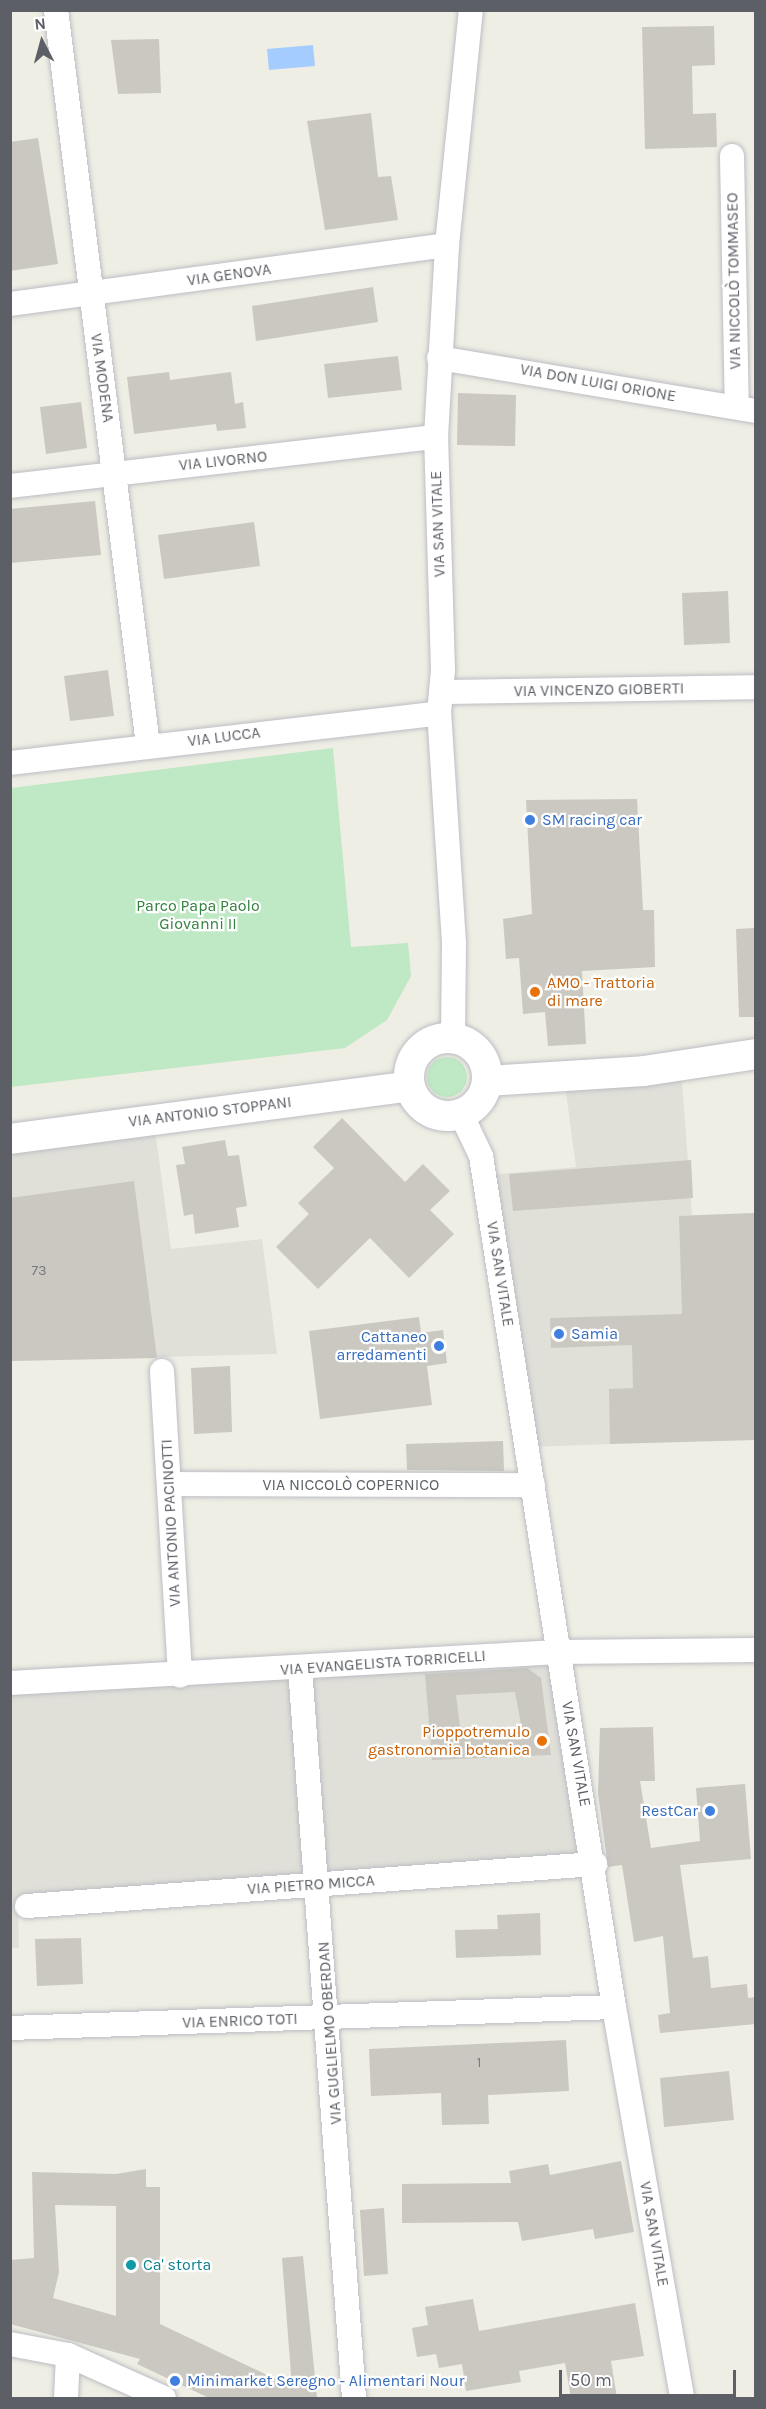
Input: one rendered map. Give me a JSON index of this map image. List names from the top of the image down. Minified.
{"streets":{"street":["VIA GENOVA","VIA NICCOLÒ TOMMASEO","VIA MODENA","VIA DON LUIGI ORIONE","VIA LIVORNO","VIA SAN VITALE","VIA VINCENZO GIOBERTI","VIA LUCCA","VIA ANTONIO STOPPANI","VIA NICCOLÒ COPERNICO","VIA ANTONIO PACINOTTI","VIA EVANGELISTA TORRICELLI","VIA PIETRO MICCA","VIA ENRICO TOTI","VIA GUGLIELMO OBERDAN"]},"crossings":[["VIA GENOVA","VIA MODENA"],["VIA GENOVA","VIA SAN VITALE"],["VIA NICCOLÒ TOMMASEO","VIA DON LUIGI ORIONE"],["VIA MODENA","VIA LIVORNO"],["VIA MODENA","VIA LUCCA"],["VIA DON LUIGI ORIONE","VIA SAN VITALE"],["VIA LIVORNO","VIA SAN VITALE"],["VIA SAN VITALE","VIA VINCENZO GIOBERTI"],["VIA SAN VITALE","VIA LUCCA"],["VIA SAN VITALE","VIA ANTONIO STOPPANI"],["VIA SAN VITALE","VIA NICCOLÒ COPERNICO"],["VIA SAN VITALE","VIA EVANGELISTA TORRICELLI"],["VIA SAN VITALE","VIA PIETRO MICCA"],["VIA SAN VITALE","VIA ENRICO TOTI"],["VIA VINCENZO GIOBERTI","VIA LUCCA"],["VIA NICCOLÒ COPERNICO","VIA ANTONIO PACINOTTI"],["VIA ANTONIO PACINOTTI","VIA EVANGELISTA TORRICELLI"],["VIA EVANGELISTA TORRICELLI","VIA GUGLIELMO OBERDAN"],["VIA PIETRO MICCA","VIA GUGLIELMO OBERDAN"],["VIA ENRICO TOTI","VIA GUGLIELMO OBERDAN"]],"parks":["Parco Papa Paolo Giovanni II"],"places":["SM racing car","AMO - Trattoria di mare","Samia","Cattaneo arredamenti","Pioppotremulo gastronomia botanica","RestCar","Ca' storta","Minimarket Seregno - Alimentari Nour"],"house_numbers":["73","1"],"scale_bar":"50 m","north":"top"}
